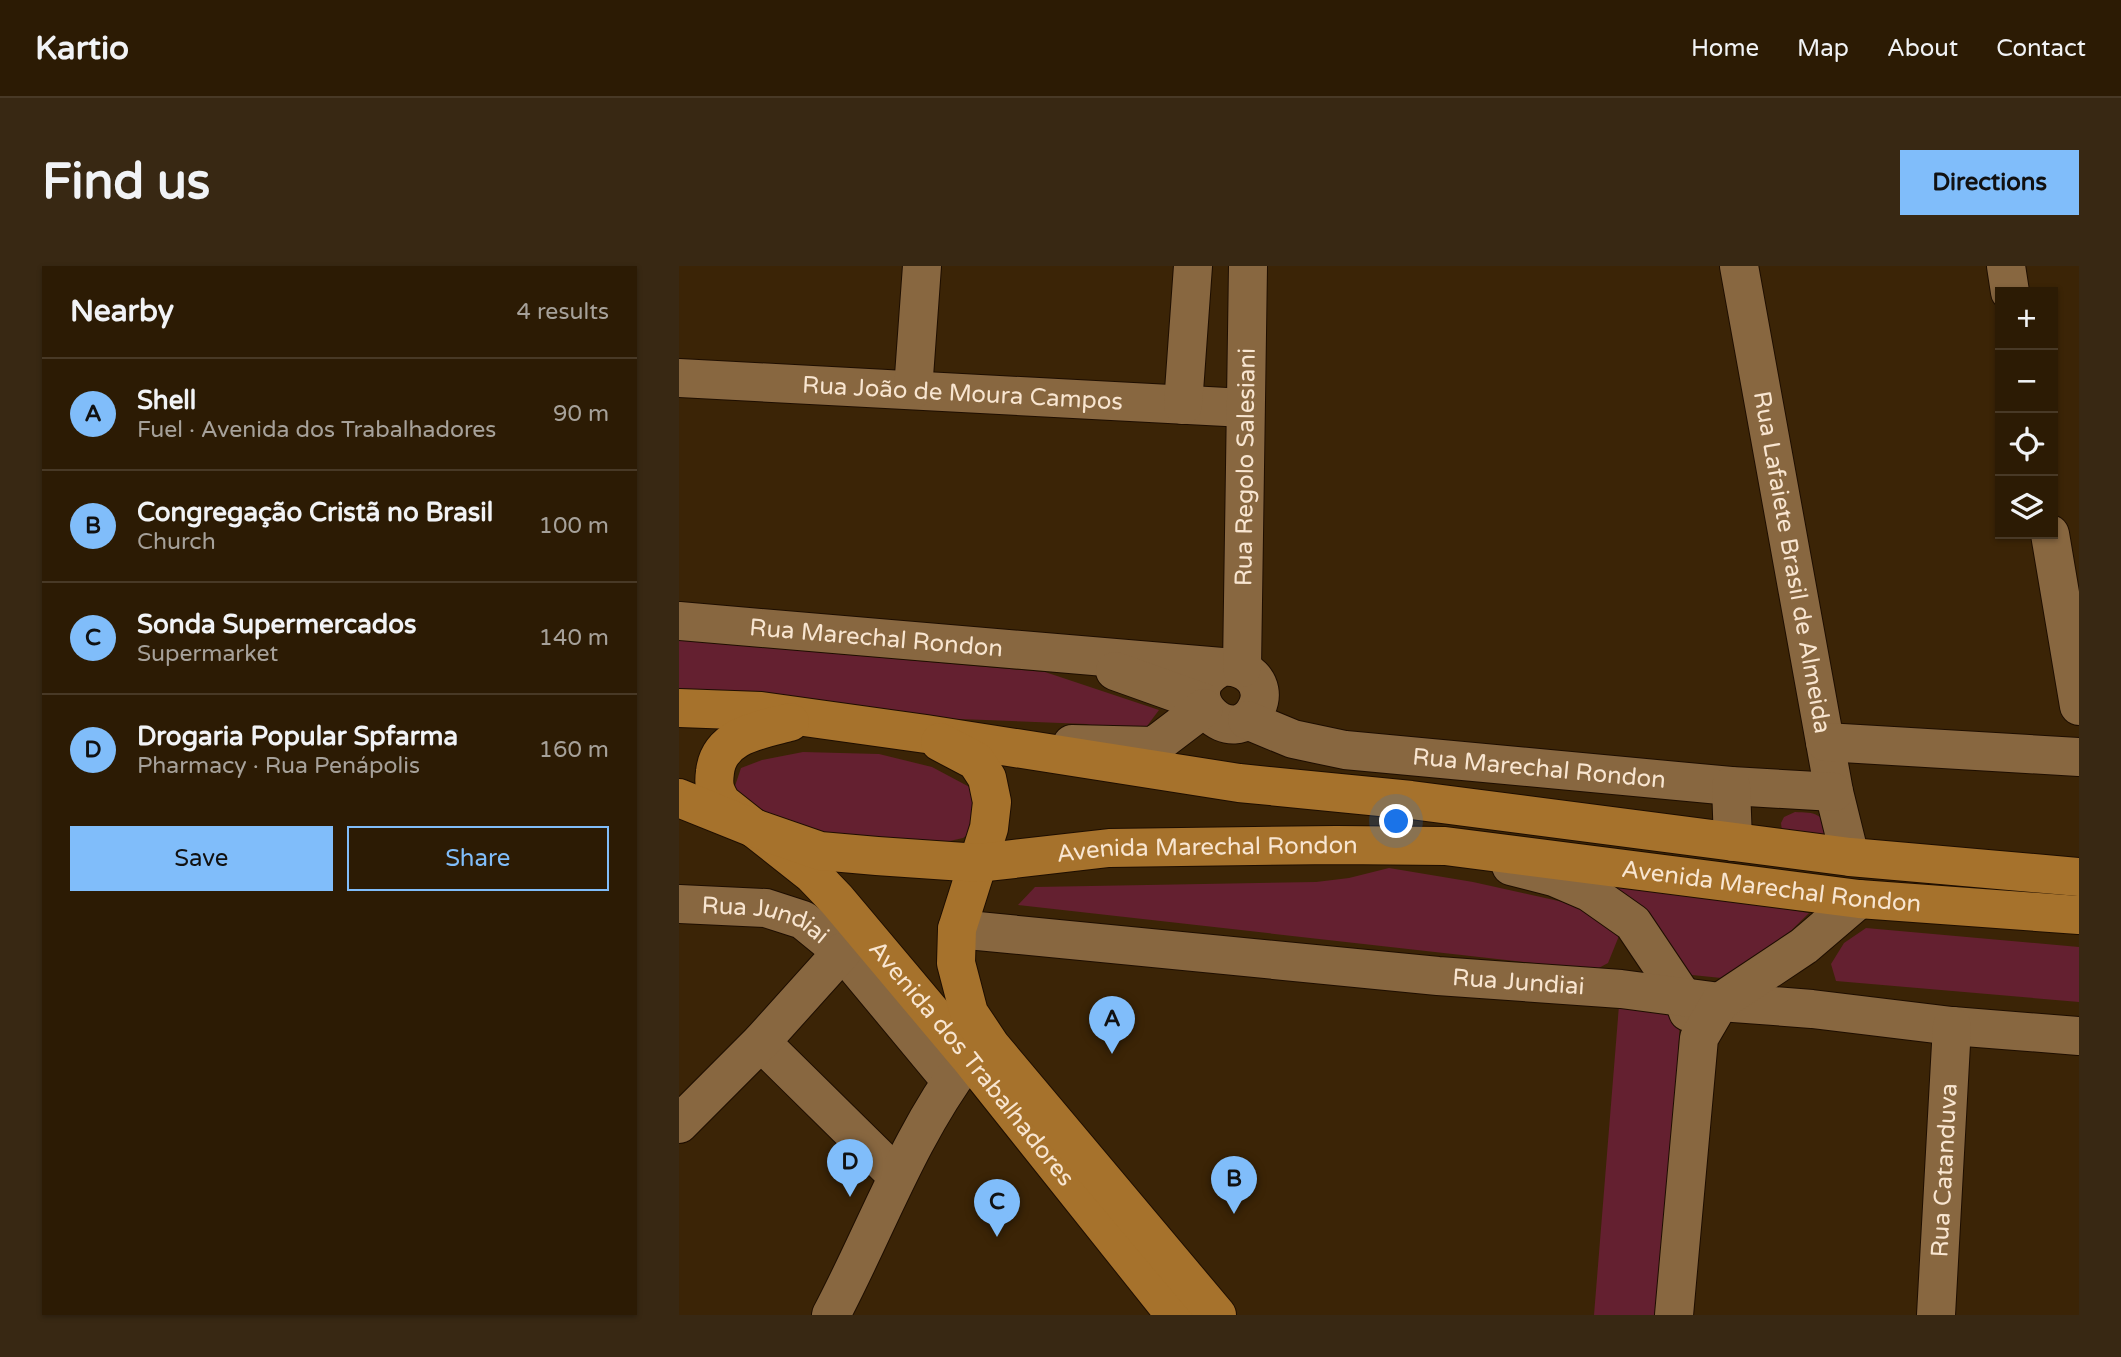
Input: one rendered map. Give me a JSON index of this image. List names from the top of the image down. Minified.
{"streets":{"main road":["Avenida Marechal Rondon","Avenida dos Trabalhadores"],"street":["Rua João de Moura Campos","Rua Regolo Salesiani","Rua Lafaiete Brasil de Almeida","Rua Marechal Rondon","Rua Jundiai","Rua Catanduva"]},"crossings":[["Rua João de Moura Campos","Rua Regolo Salesiani"],["Rua Regolo Salesiani","Rua Marechal Rondon"],["Rua Lafaiete Brasil de Almeida","Rua Marechal Rondon"],["Rua Lafaiete Brasil de Almeida","Avenida Marechal Rondon"],["Avenida Marechal Rondon","Avenida dos Trabalhadores"],["Rua Jundiai","Avenida dos Trabalhadores"],["Rua Jundiai","Rua Catanduva"]],"page":{"header":"Kartio","nav":["Home","Map","About","Contact"],"buttons":["Directions",["Save","Share"]],"title":"Find us","heading":["Nearby","4 results"],"map_buttons":["+","−"],"list":[{"mark":"A","name":"Shell","note":"Fuel · Avenida dos Trabalhadores","value":"90 m"},{"mark":"B","name":"Congregação Cristã no Brasil","note":"Church","value":"100 m"},{"mark":"C","name":"Sonda Supermercados","note":"Supermarket","value":"140 m"},{"mark":"D","name":"Drogaria Popular Spfarma","note":"Pharmacy · Rua Penápolis","value":"160 m"}],"pins":["A","D","B","C"]}}
